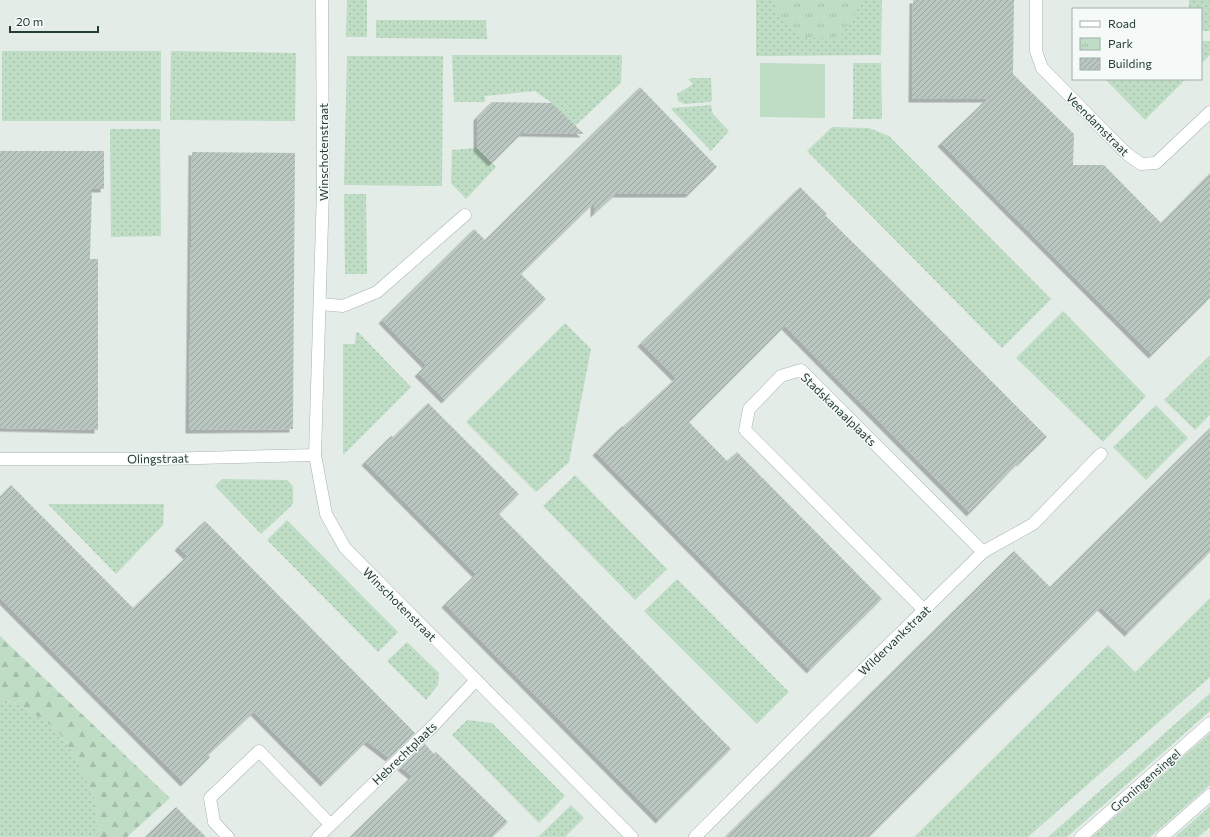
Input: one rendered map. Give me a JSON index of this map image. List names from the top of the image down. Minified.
{"streets":{"street":["Veendamstraat","Winschotenstraat","Stadskanaalplaats","Olingstraat","Wildervankstraat","Hebrechtplaats","Groningensingel"]},"crossings":[["Winschotenstraat","Olingstraat"],["Winschotenstraat","Hebrechtplaats"],["Stadskanaalplaats","Wildervankstraat"]],"legend":["Road","Park","Building"],"scale_bar":"20 m"}
